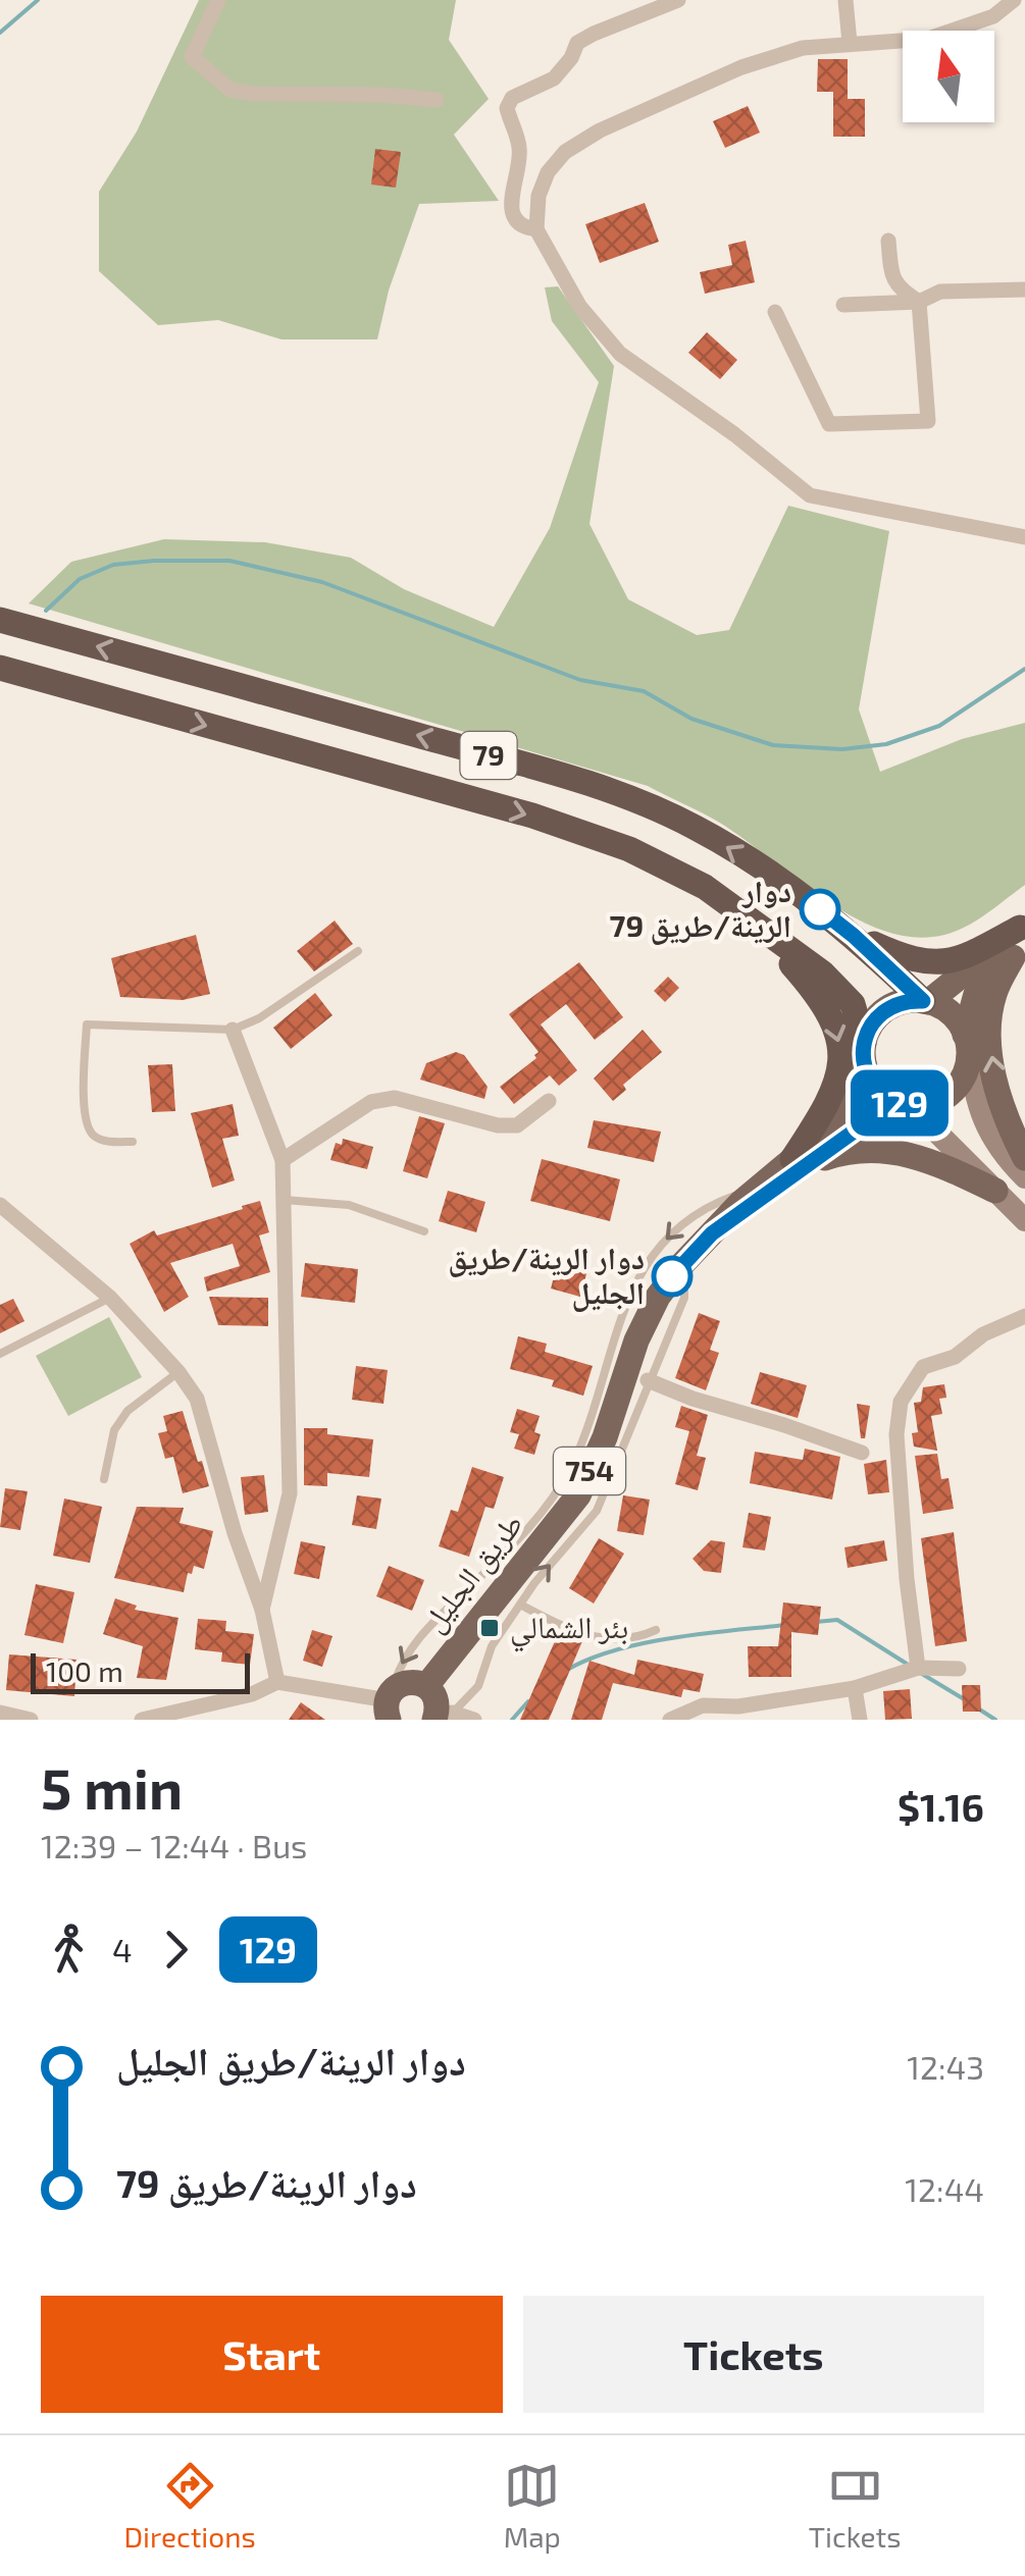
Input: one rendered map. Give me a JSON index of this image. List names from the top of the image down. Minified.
{"streets":{"highway":["79"],"main road":["754","طريق الجليل"]},"crossings":[["79","754"],["754","طريق الجليل"]],"places":{"other":["دوار الرينة/طريق 79","دوار الرينة/طريق الجليل"],"transit":["بئر الشمالي"]},"lines":["bus line 129"],"scale_bar":"100 m","north":"top","page":{"on_map":"129","scale":"100 m","heading":["5 min","12:39 – 12:44 · Bus","$1.16"],"legs":["4","129"],"list":[{"name":"دوار الرينة/طريق الجليل","value":"12:43"},{"name":"دوار الرينة/طريق 79","value":"12:44"}],"buttons":["Start","Tickets"],"tabs":["Directions","Map","Tickets"]}}
